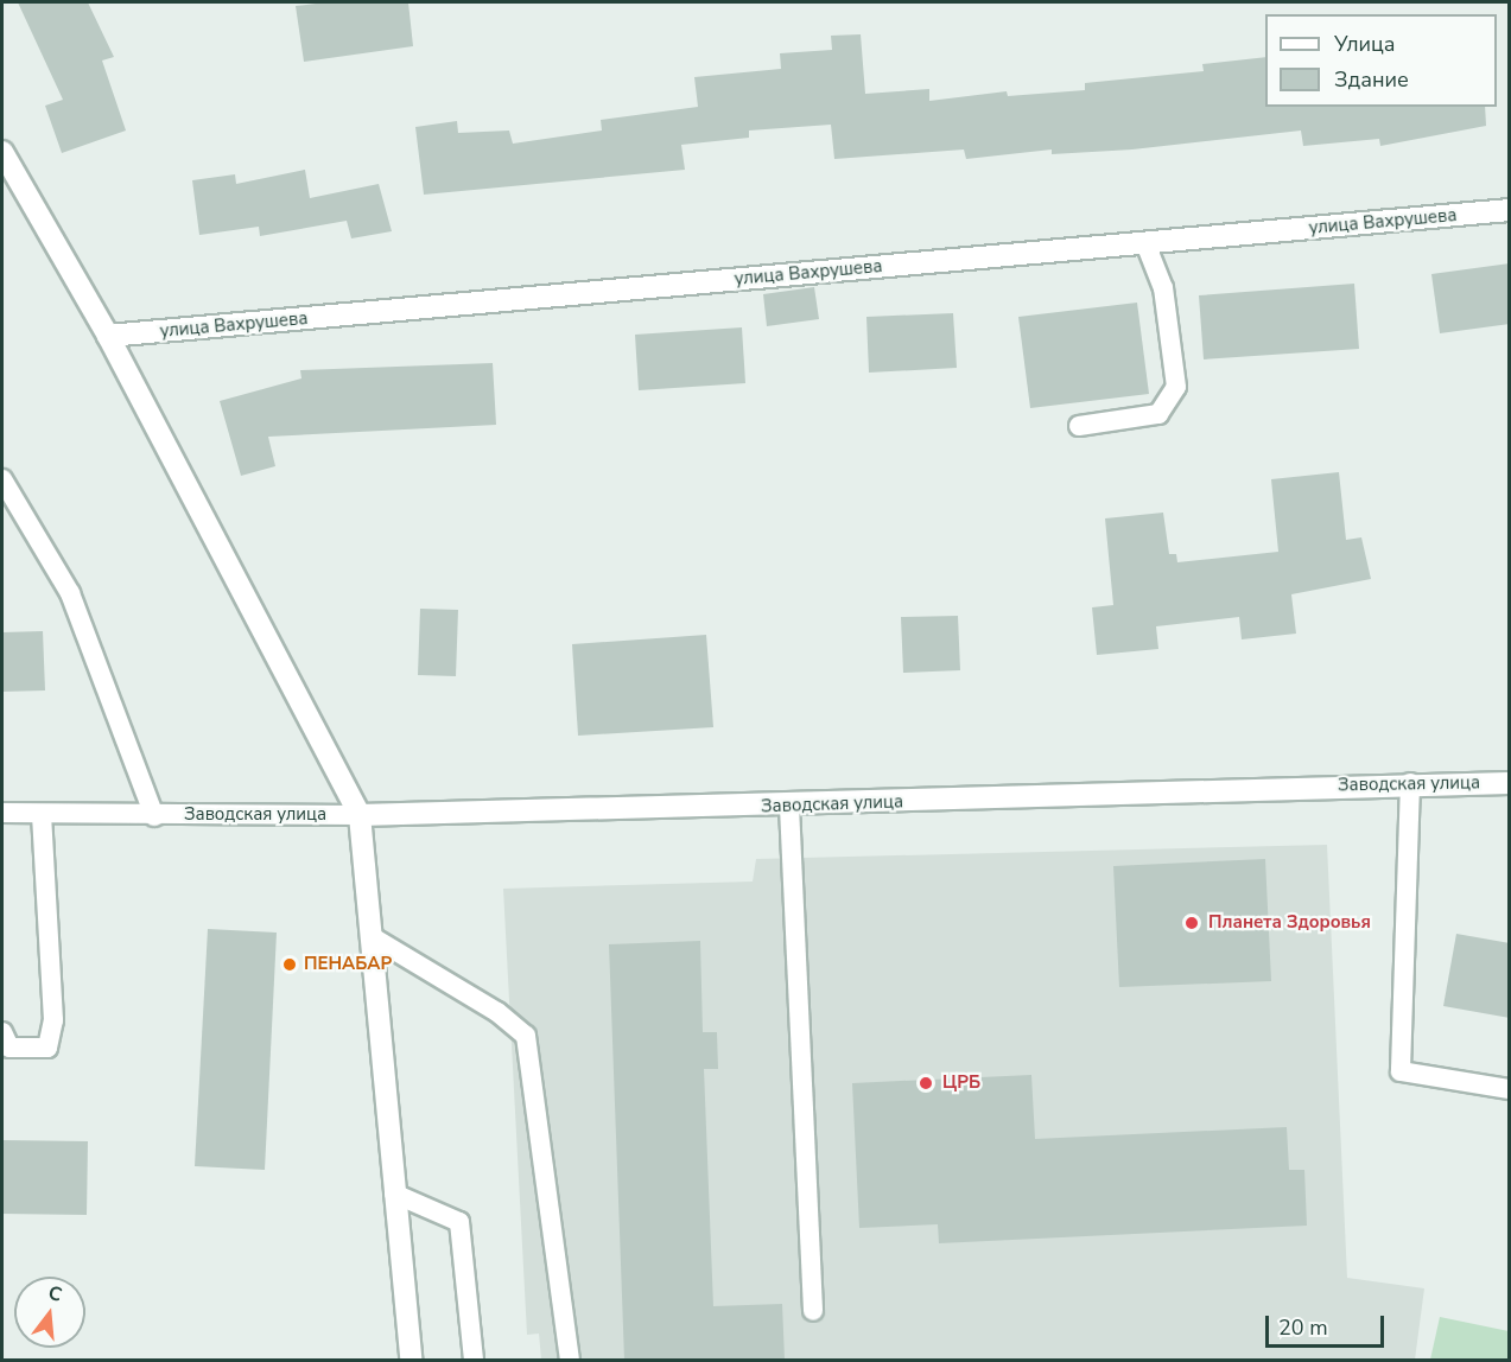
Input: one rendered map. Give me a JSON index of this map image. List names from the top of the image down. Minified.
{"streets":{"street":["улица Вахрушева","Заводская улица"]},"places":["Планета Здоровья","ПЕНАБАР","ЦРБ"],"legend":["Улица","Здание"],"scale_bar":"20 m","north":"top"}
